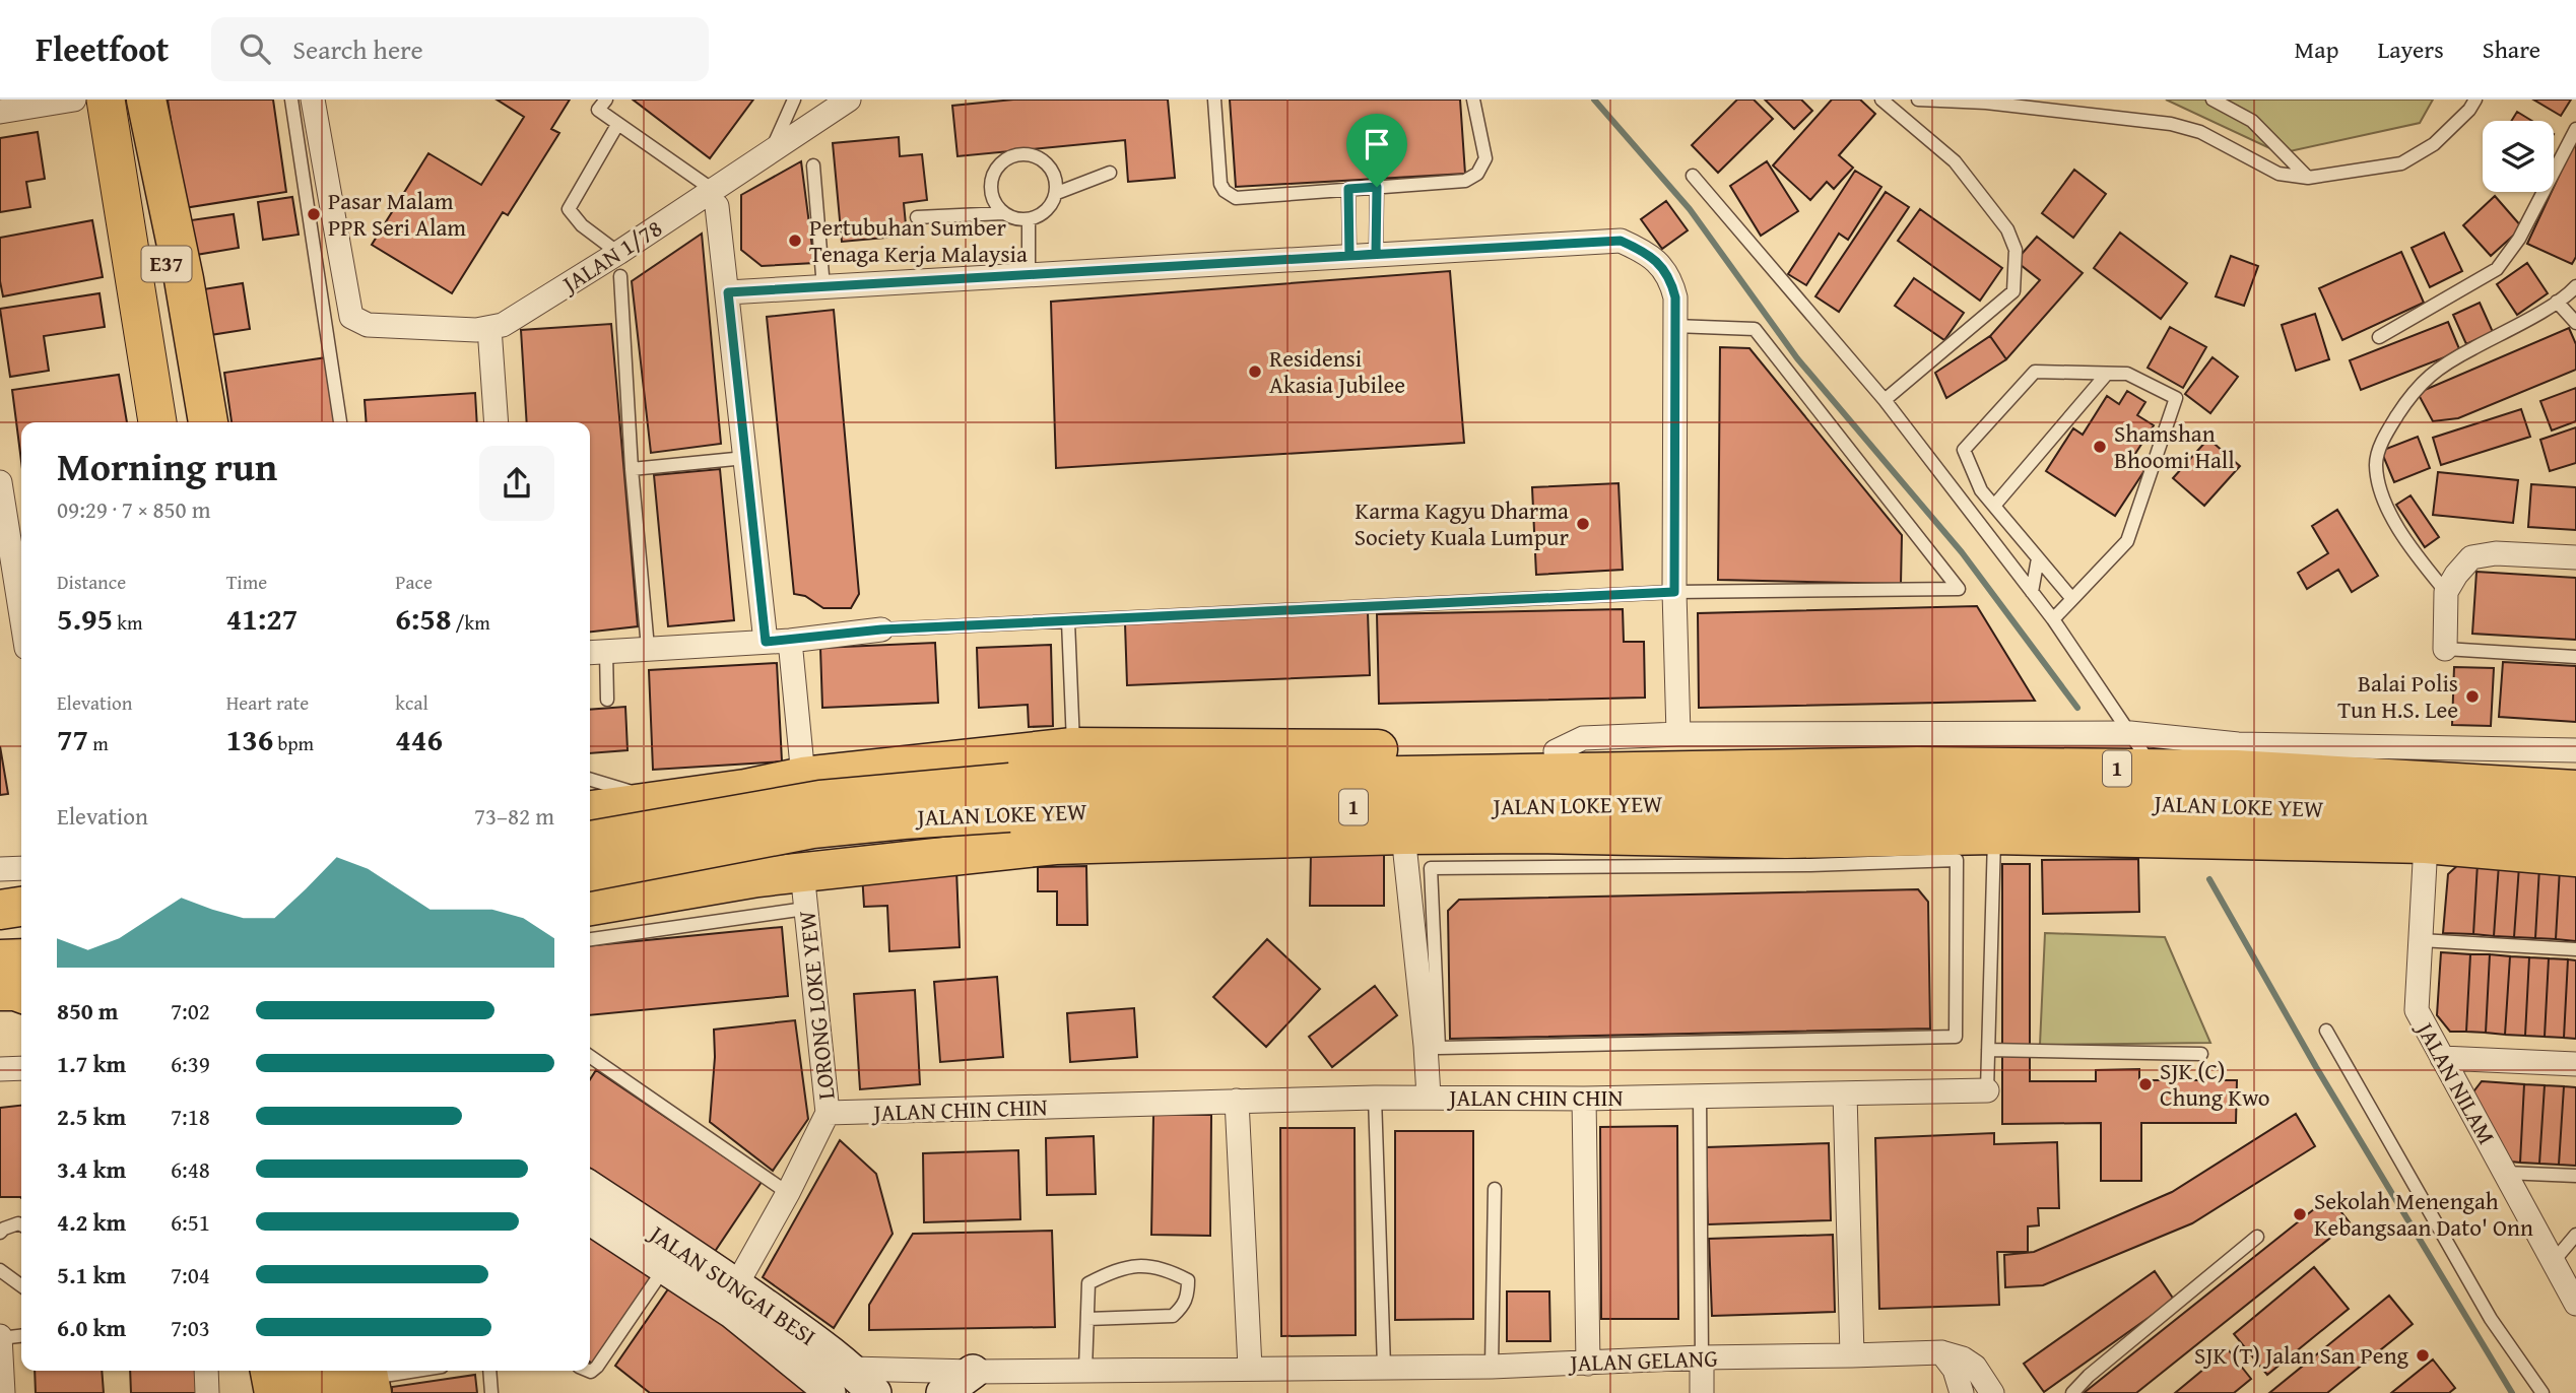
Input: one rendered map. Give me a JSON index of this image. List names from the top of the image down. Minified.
{"streets":{"highway":["1","JALAN LOKE YEW"],"main road":["E37"],"street":["JALAN 1/78","LORONG LOKE YEW","JALAN NILAM","JALAN CHIN CHIN","JALAN SUNGAI BESI","JALAN GELANG"]},"crossings":[["LORONG LOKE YEW","JALAN CHIN CHIN"],["LORONG LOKE YEW","JALAN SUNGAI BESI"],["JALAN SUNGAI BESI","JALAN GELANG"]],"places":["Pasar Malam PPR Seri Alam","Pertubuhan Sumber Tenaga Kerja Malaysia","Residensi Akasia Jubilee","Shamshan Bhoomi Hall","Karma Kagyu Dharma Society Kuala Lumpur","Balai Polis Tun H.S. Lee","SJK (C) Chung Kwo","Sekolah Menengah Kebangsaan Dato' Onn","SJK (T) Jalan San Peng"],"page":{"header":"Fleetfoot","search":"Search here","nav":["Map","Layers","Share"],"heading":["Morning run","09:29 · 7 × 850 m"],"stats":[["Distance","5.95 km"],["Time","41:27"],["Pace","6:58 /km"],["Elevation","77 m"],["Heart rate","136 bpm"],["kcal","446"]],"chart":["Elevation","73–82 m"],"list":[{"name":"850 m","note":"7:02"},{"name":"1.7 km","note":"6:39"},{"name":"2.5 km","note":"7:18"},{"name":"3.4 km","note":"6:48"},{"name":"4.2 km","note":"6:51"},{"name":"5.1 km","note":"7:04"},{"name":"6.0 km","note":"7:03"}]}}
